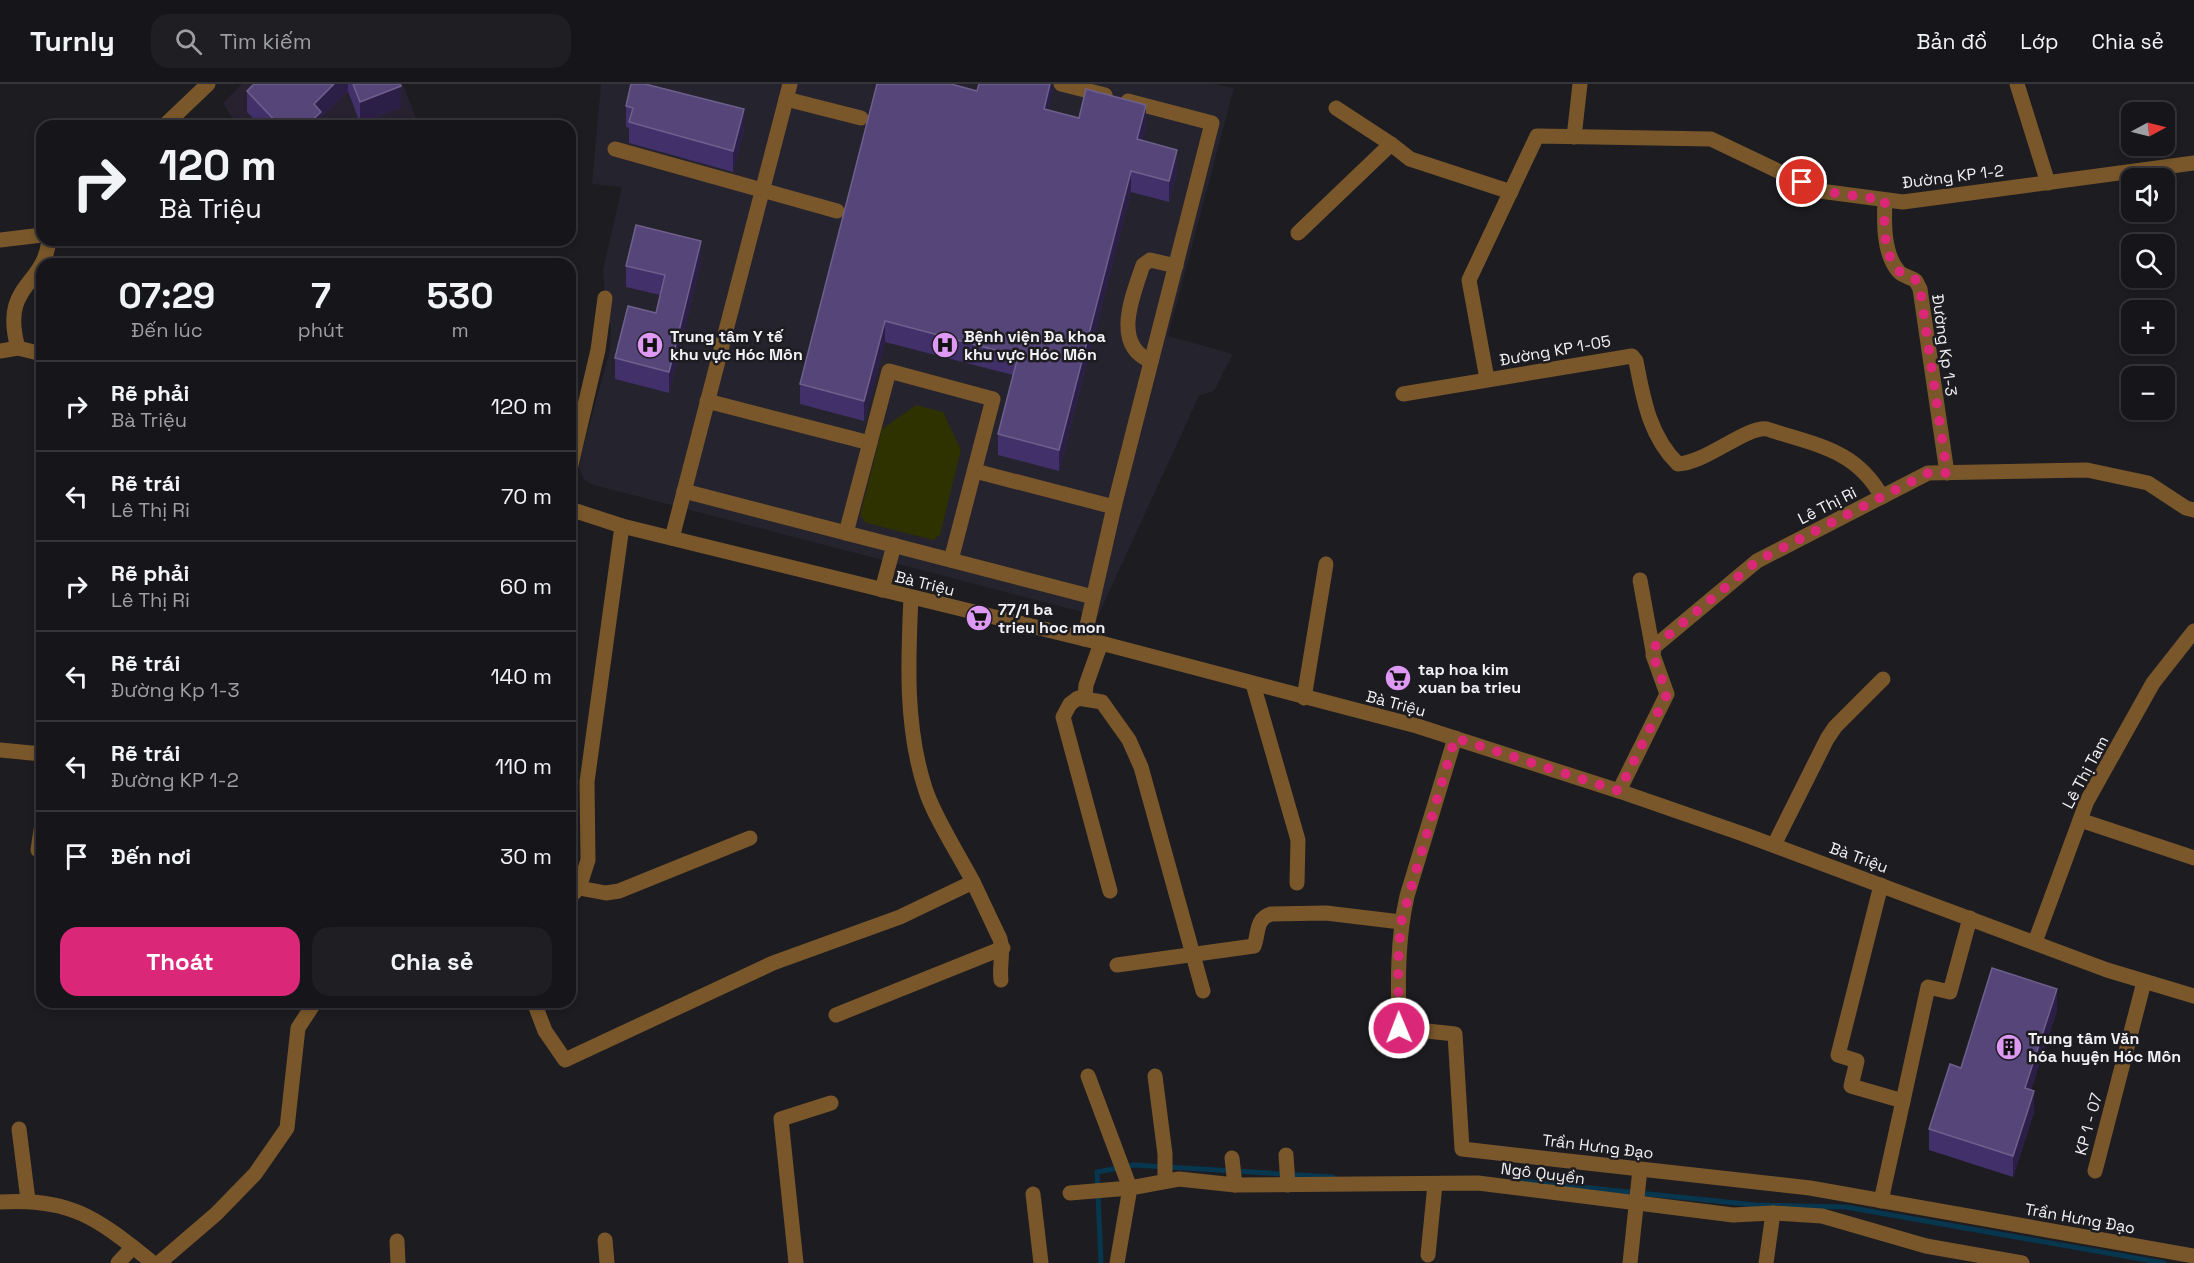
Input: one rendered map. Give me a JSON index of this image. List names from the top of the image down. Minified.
{"streets":{"street":["Đường KP 1-2","Đường Kp 1-3","Đường KP 1-05","Lê Thị Ri","Bà Triệu","Lê Thị Tam","KP 1 - 07","Trần Hưng Đạo","Ngô Quyền"]},"crossings":[["Đường KP 1-2","Đường Kp 1-3"],["Đường KP 1-2","Đường KP 1-05"],["Đường Kp 1-3","Lê Thị Ri"],["Đường KP 1-05","Lê Thị Ri"],["Bà Triệu","Lê Thị Tam"],["Bà Triệu","KP 1 - 07"],["Bà Triệu","Trần Hưng Đạo"]],"places":{"hospital":["Trung tâm Y tế khu vực Hóc Môn","Bệnh viện Đa khoa khu vực Hóc Môn"],"supermarket":["77/1 ba trieu hoc mon","tap hoa kim xuan ba trieu"],"building":["Trung tâm Văn hóa huyện Hóc Môn"]},"north":"right","page":{"header":"Turnly","search":"Tìm kiếm","nav":["Bản đồ","Lớp","Chia sẻ"],"map_buttons":["+","−"],"turn":["120 m","Bà Triệu"],"eta":["07:29","Đến lúc","7","phút","530","m"],"list":[{"name":"Rẽ phải","note":"Bà Triệu","value":"120 m"},{"name":"Rẽ trái","note":"Lê Thị Ri","value":"70 m"},{"name":"Rẽ phải","note":"Lê Thị Ri","value":"60 m"},{"name":"Rẽ trái","note":"Đường Kp 1-3","value":"140 m"},{"name":"Rẽ trái","note":"Đường KP 1-2","value":"110 m"},{"name":"Đến nơi","value":"30 m"}],"buttons":["Thoát","Chia sẻ"]}}
